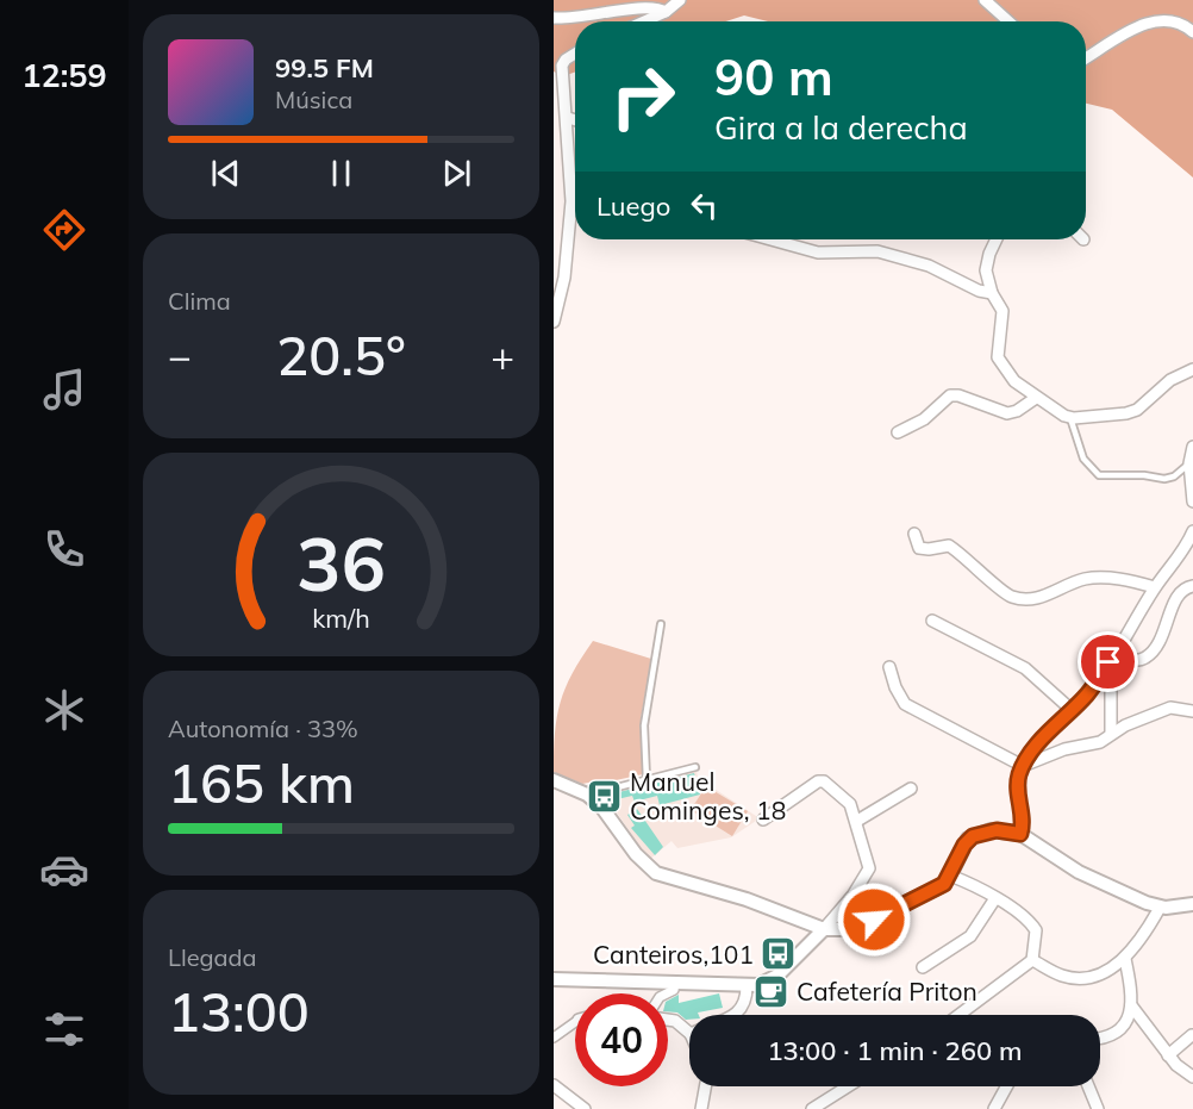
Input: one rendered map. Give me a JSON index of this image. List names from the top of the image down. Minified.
{"places":{"bus stop":["Manuel Cominges, 18","Canteiros,101"],"cafe":["Cafetería Priton"]},"page":{"tabs":"12:59","turn":["90 m","Gira a la derecha"],"song":["99.5 FM","Música"],"then":"Luego","tile":["Clima",["Autonomía · 33%","165 km"],["Llegada","13:00"]],"heat":["−","20.5°","+"],"limit":"40","trip":"13:00 · 1 min · 260 m","gauge":["36","km/h"]}}
